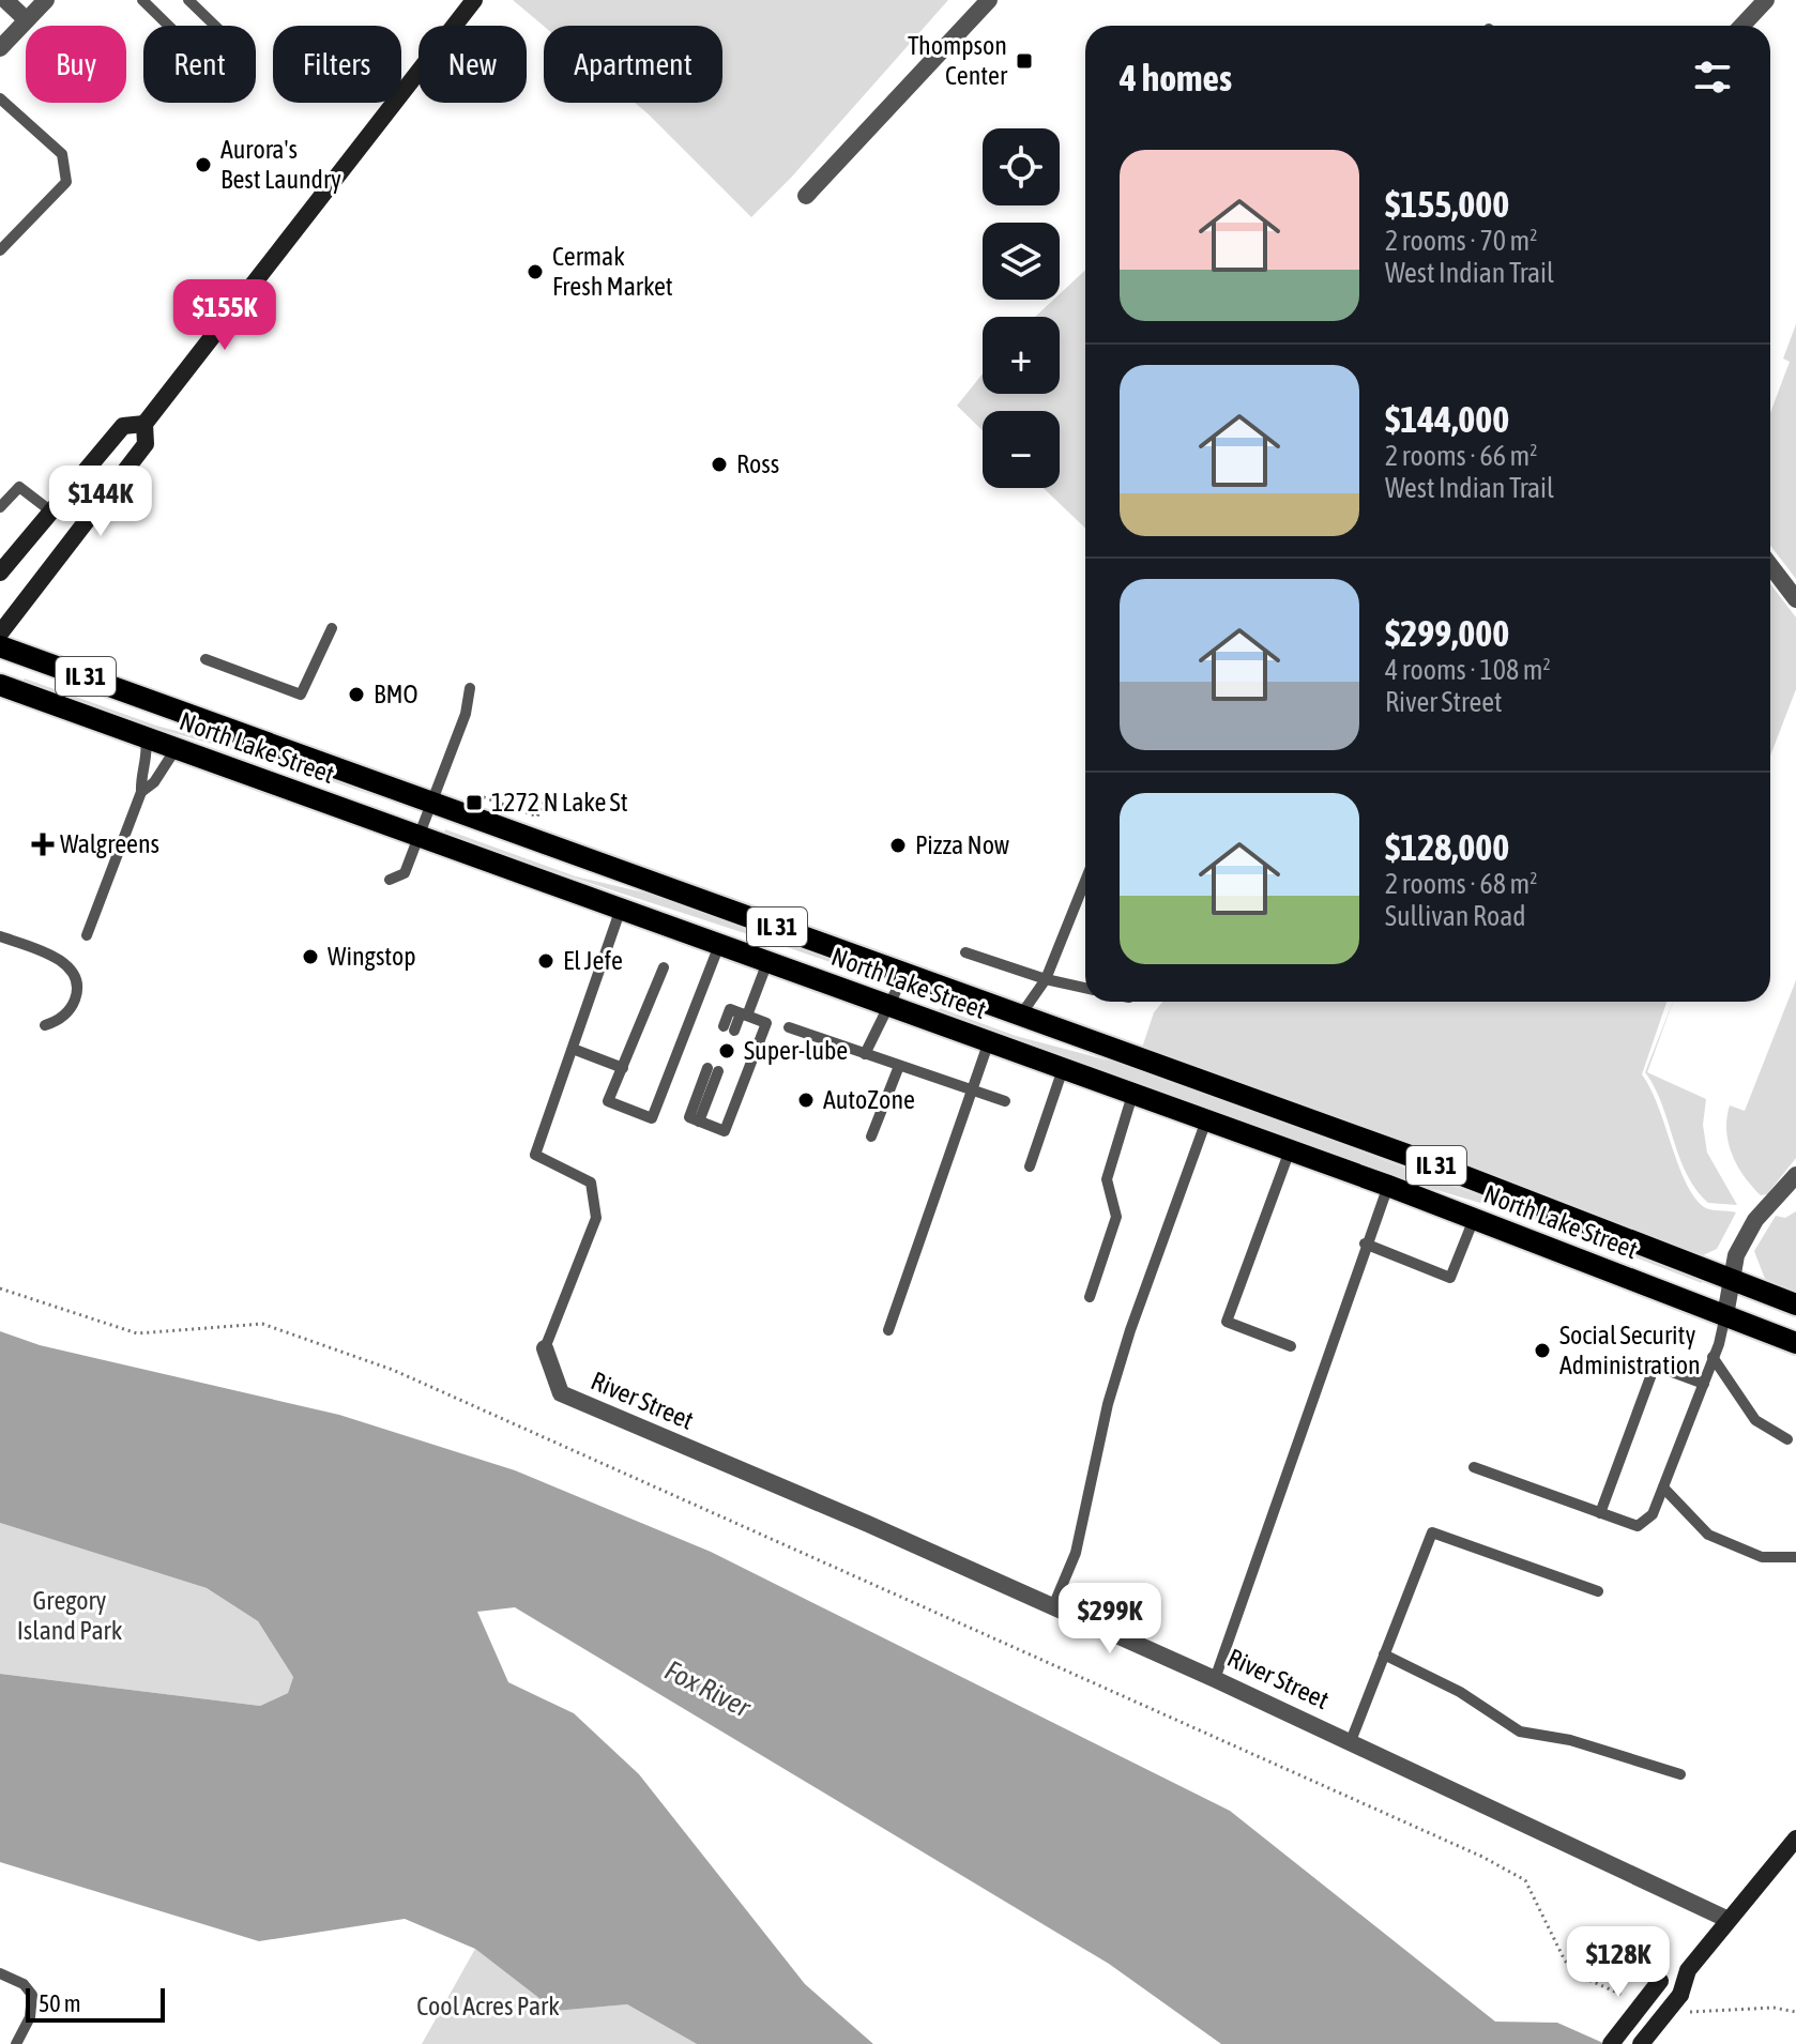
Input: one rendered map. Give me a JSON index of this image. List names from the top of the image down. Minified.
{"streets":{"main road":["IL 31","North Lake Street"],"street":["River Street"]},"water":["Fox River"],"parks":["Gregory Island Park","Cool Acres Park"],"places":{"transit":["Thompson Center","1272 N Lake St"],"other":["Aurora's Best Laundry","Cermak Fresh Market","Ross","BMO","Pizza Now","Wingstop","El Jefe","Super-lube","AutoZone","Social Security Administration"],"health":["Walgreens"]},"scale_bar":"50 m","page":{"chip":["Buy","Rent","Filters","New","Apartment"],"heading":"4 homes","map_buttons":["+","−"],"list":[{"name":"$155,000","note":"2 rooms · 70 m² · West Indian Trail"},{"name":"$144,000","note":"2 rooms · 66 m² · West Indian Trail"},{"name":"$299,000","note":"4 rooms · 108 m² · River Street"},{"name":"$128,000","note":"2 rooms · 68 m² · Sullivan Road"}],"price":["$155K","$144K","$299K","$128K"],"scale":"50 m"}}
